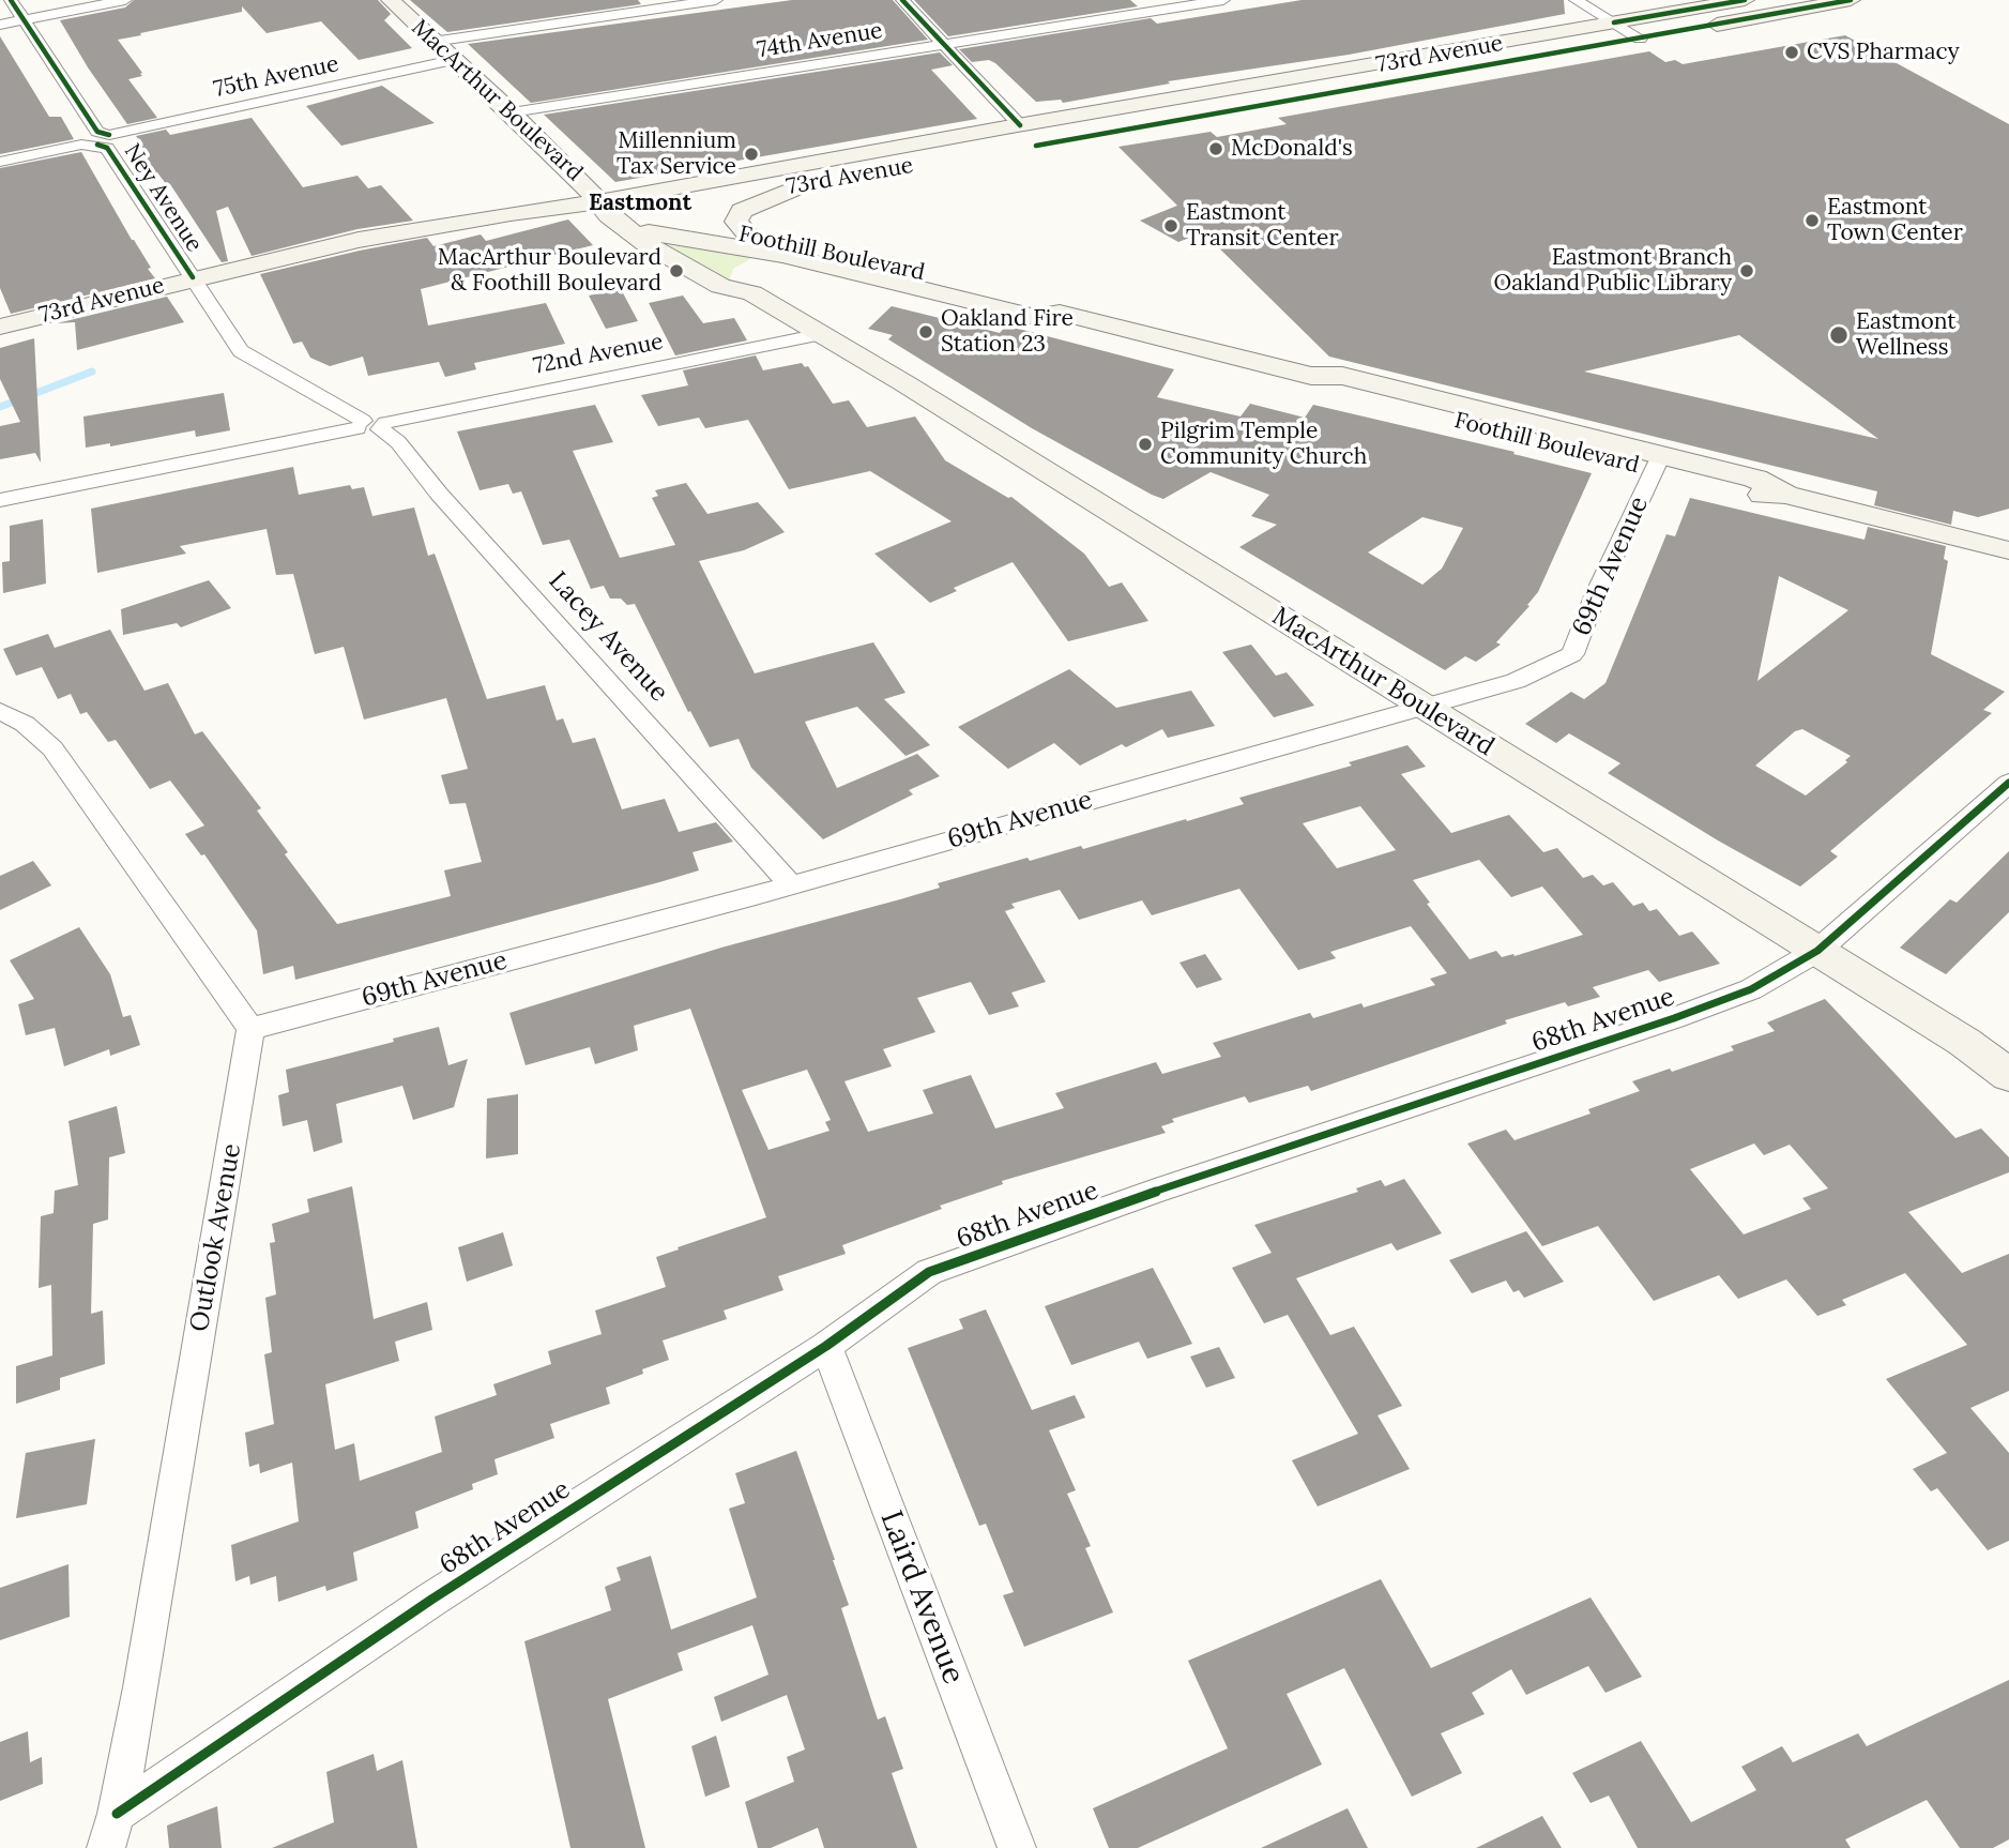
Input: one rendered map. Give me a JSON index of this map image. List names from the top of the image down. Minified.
{"streets":{"main road":["73rd Avenue","MacArthur Boulevard","Foothill Boulevard"],"street":["74th Avenue","75th Avenue","Ney Avenue","72nd Avenue","69th Avenue","Lacey Avenue","68th Avenue","Outlook Avenue","Laird Avenue"]},"crossings":[["74th Avenue","MacArthur Boulevard"],["73rd Avenue","MacArthur Boulevard"],["73rd Avenue","Ney Avenue"],["73rd Avenue","Foothill Boulevard"],["75th Avenue","MacArthur Boulevard"],["75th Avenue","Ney Avenue"],["MacArthur Boulevard","Foothill Boulevard"],["MacArthur Boulevard","72nd Avenue"],["MacArthur Boulevard","69th Avenue"],["MacArthur Boulevard","68th Avenue"],["Ney Avenue","72nd Avenue"],["Ney Avenue","Lacey Avenue"],["Foothill Boulevard","69th Avenue"],["72nd Avenue","Lacey Avenue"],["69th Avenue","Lacey Avenue"],["69th Avenue","Outlook Avenue"],["68th Avenue","Outlook Avenue"],["68th Avenue","Laird Avenue"]],"districts":["Eastmont"],"places":["CVS Pharmacy","McDonald's","Millennium Tax Service","Eastmont Town Center","Eastmont Transit Center","MacArthur Boulevard & Foothill Boulevard","Eastmont Branch Oakland Public Library","Oakland Fire Station 23","Eastmont Wellness","Pilgrim Temple Community Church"]}
